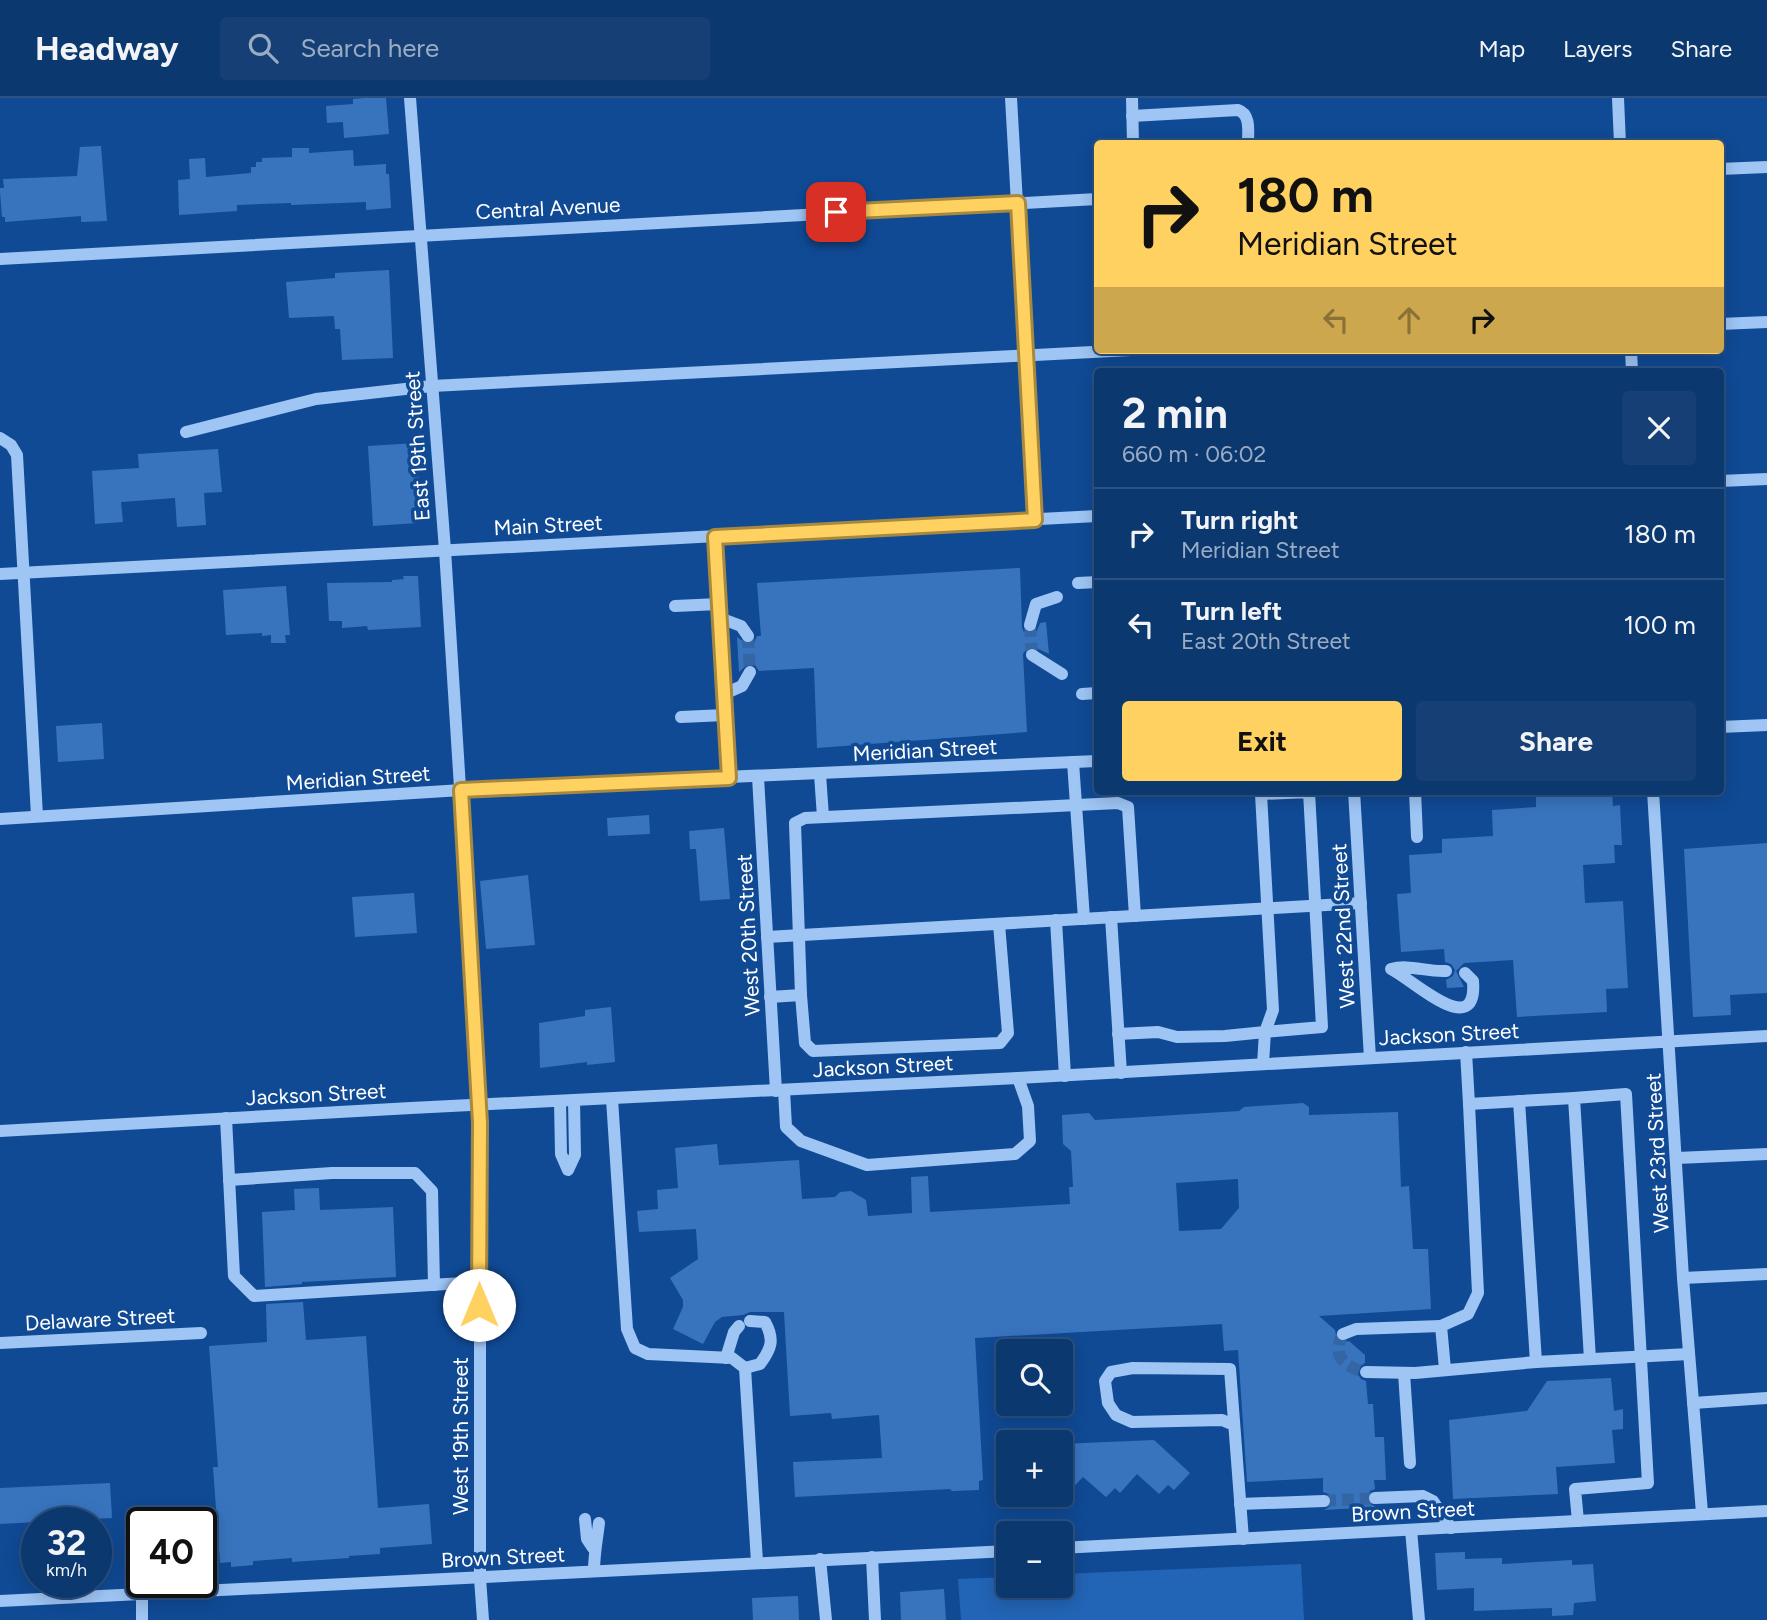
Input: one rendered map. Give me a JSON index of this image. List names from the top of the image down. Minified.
{"streets":{"street":["Central Avenue","East 19th Street","Main Street","Meridian Street","West 22nd Street","West 20th Street","Jackson Street","West 23rd Street","Delaware Street","West 19th Street","Brown Street"]},"crossings":[["Central Avenue","East 19th Street"],["East 19th Street","Main Street"],["East 19th Street","Meridian Street"],["East 19th Street","West 19th Street"],["Meridian Street","West 20th Street"],["Meridian Street","West 19th Street"],["West 22nd Street","Jackson Street"],["West 20th Street","Jackson Street"],["Jackson Street","West 23rd Street"],["Jackson Street","West 19th Street"],["West 23rd Street","Brown Street"],["West 19th Street","Brown Street"]],"page":{"header":"Headway","search":"Search here","nav":["Map","Layers","Share"],"turn":["180 m","Meridian Street"],"heading":["2 min","660 m · 06:02"],"list":[{"name":"Turn right","note":"Meridian Street","value":"180 m"},{"name":"Turn left","note":"East 20th Street","value":"100 m"}],"buttons":["Exit","Share"],"map_buttons":["+","−"],"speed":"32 km/h","limit":"40"}}
